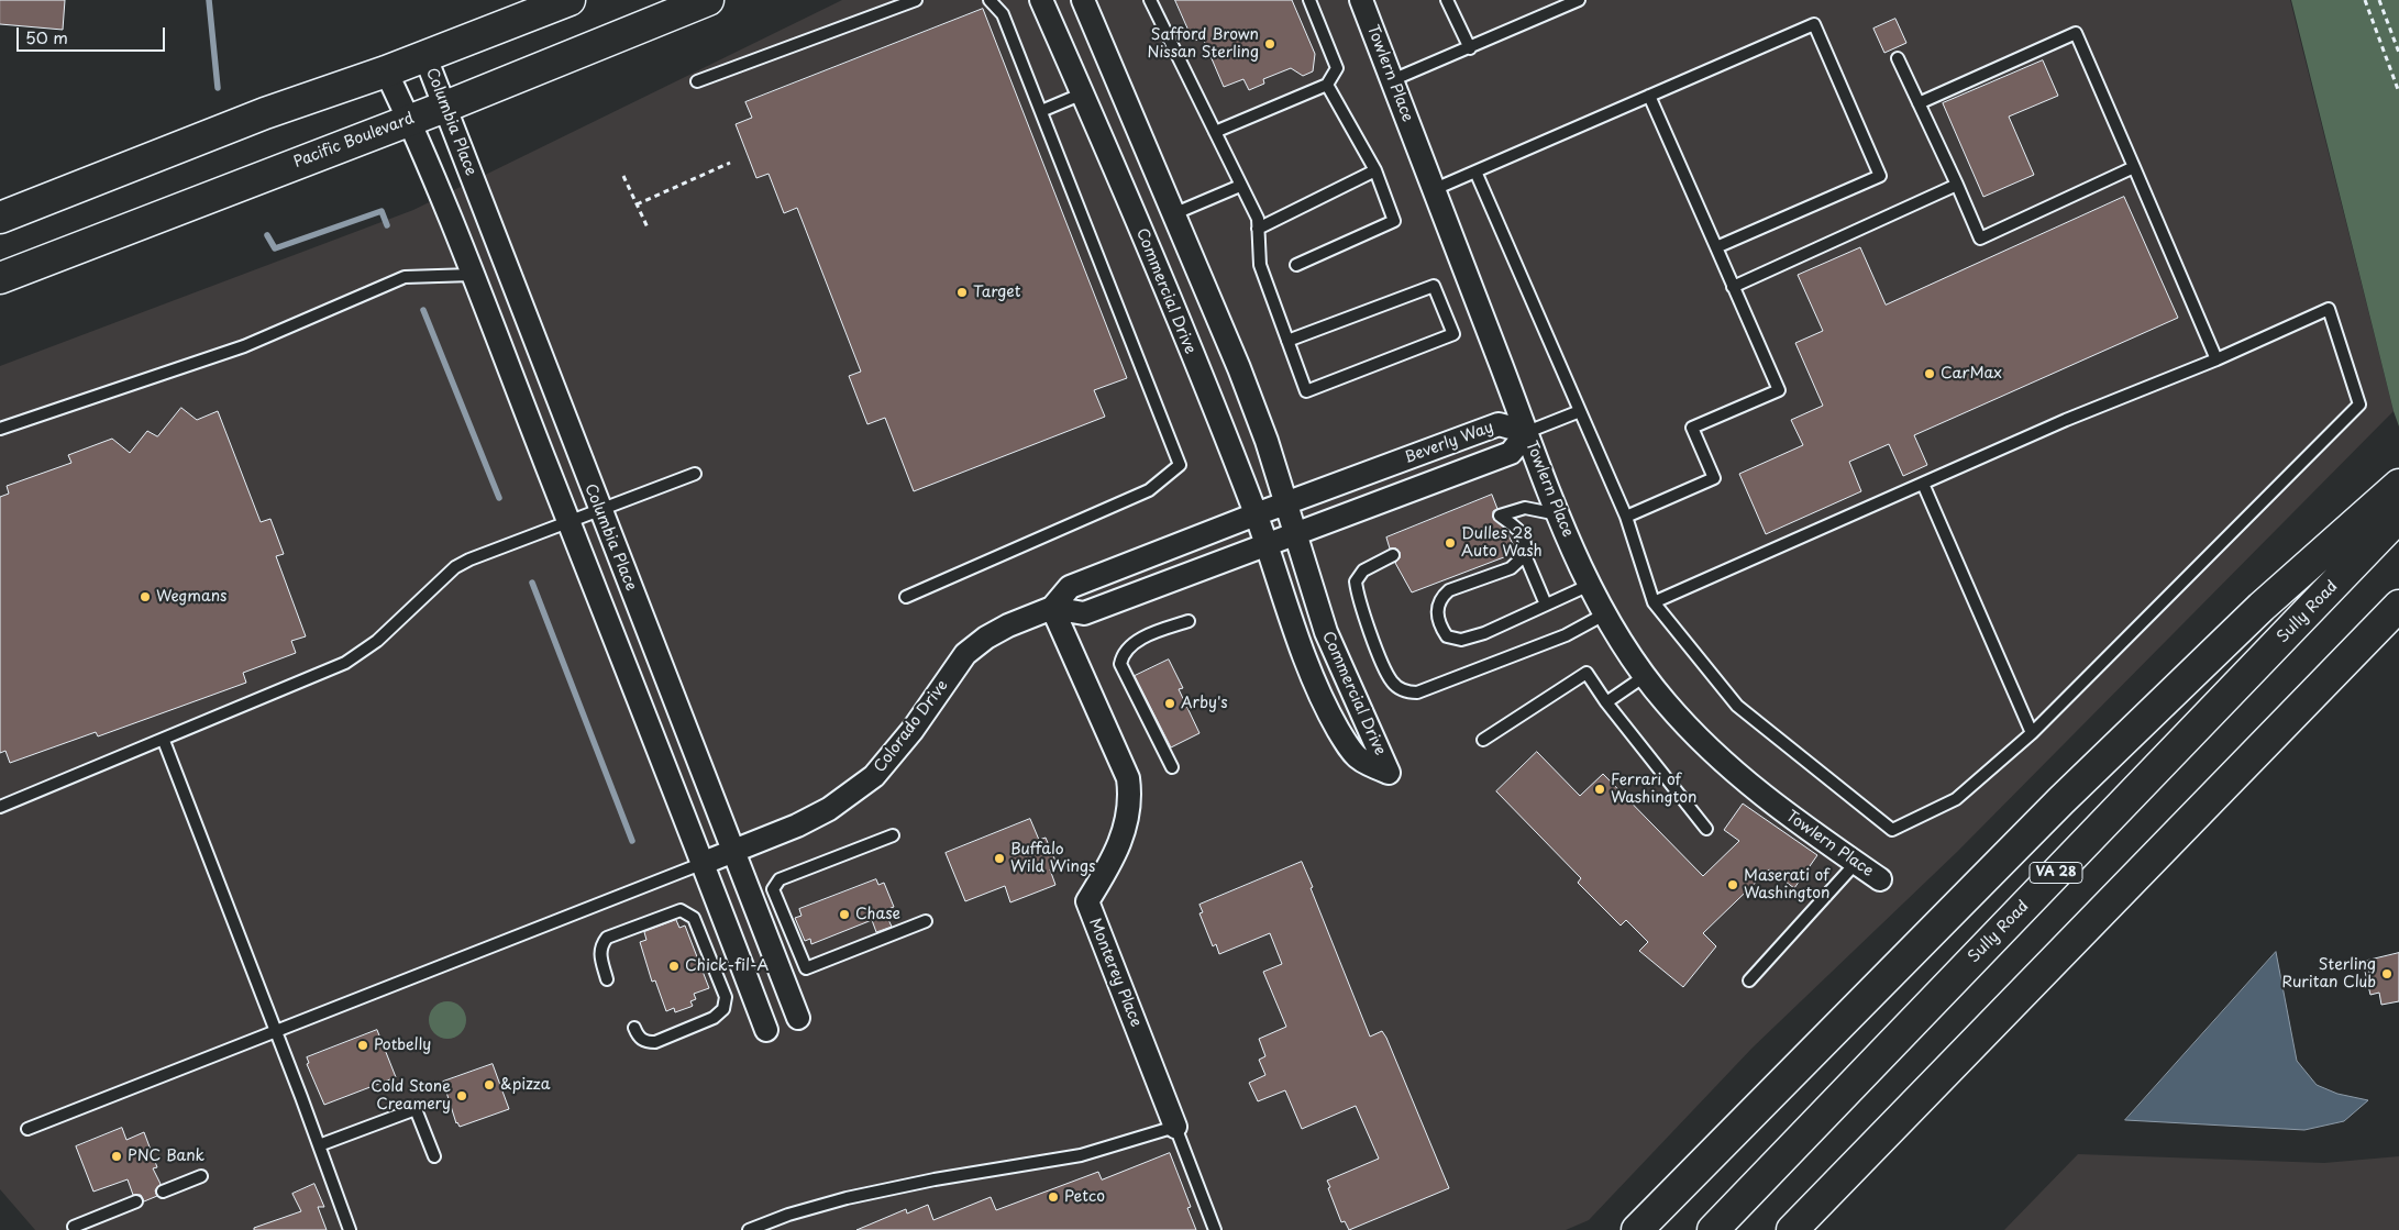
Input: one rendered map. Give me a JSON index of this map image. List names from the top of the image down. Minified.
{"streets":{"main road":["Pacific Boulevard","Sully Road","VA 28"],"street":["Towlern Place","Columbia Place","Commercial Drive","Beverly Way","Colorado Drive","Monterey Place"]},"crossings":[["Towlern Place","Beverly Way"],["Columbia Place","Pacific Boulevard"],["Columbia Place","Colorado Drive"],["Commercial Drive","Beverly Way"],["Commercial Drive","Colorado Drive"],["Beverly Way","Colorado Drive"],["Colorado Drive","Monterey Place"]],"places":["Safford Brown Nissan Sterling","Target","CarMax","Dulles 28 Auto Wash","Wegmans","Arby's","Ferrari of Washington","Buffalo Wild Wings","Maserati of Washington","Chase","Chick-fil-A","Sterling Ruritan Club","Potbelly","&pizza","Cold Stone Creamery","PNC Bank","Petco"],"scale_bar":"50 m"}
